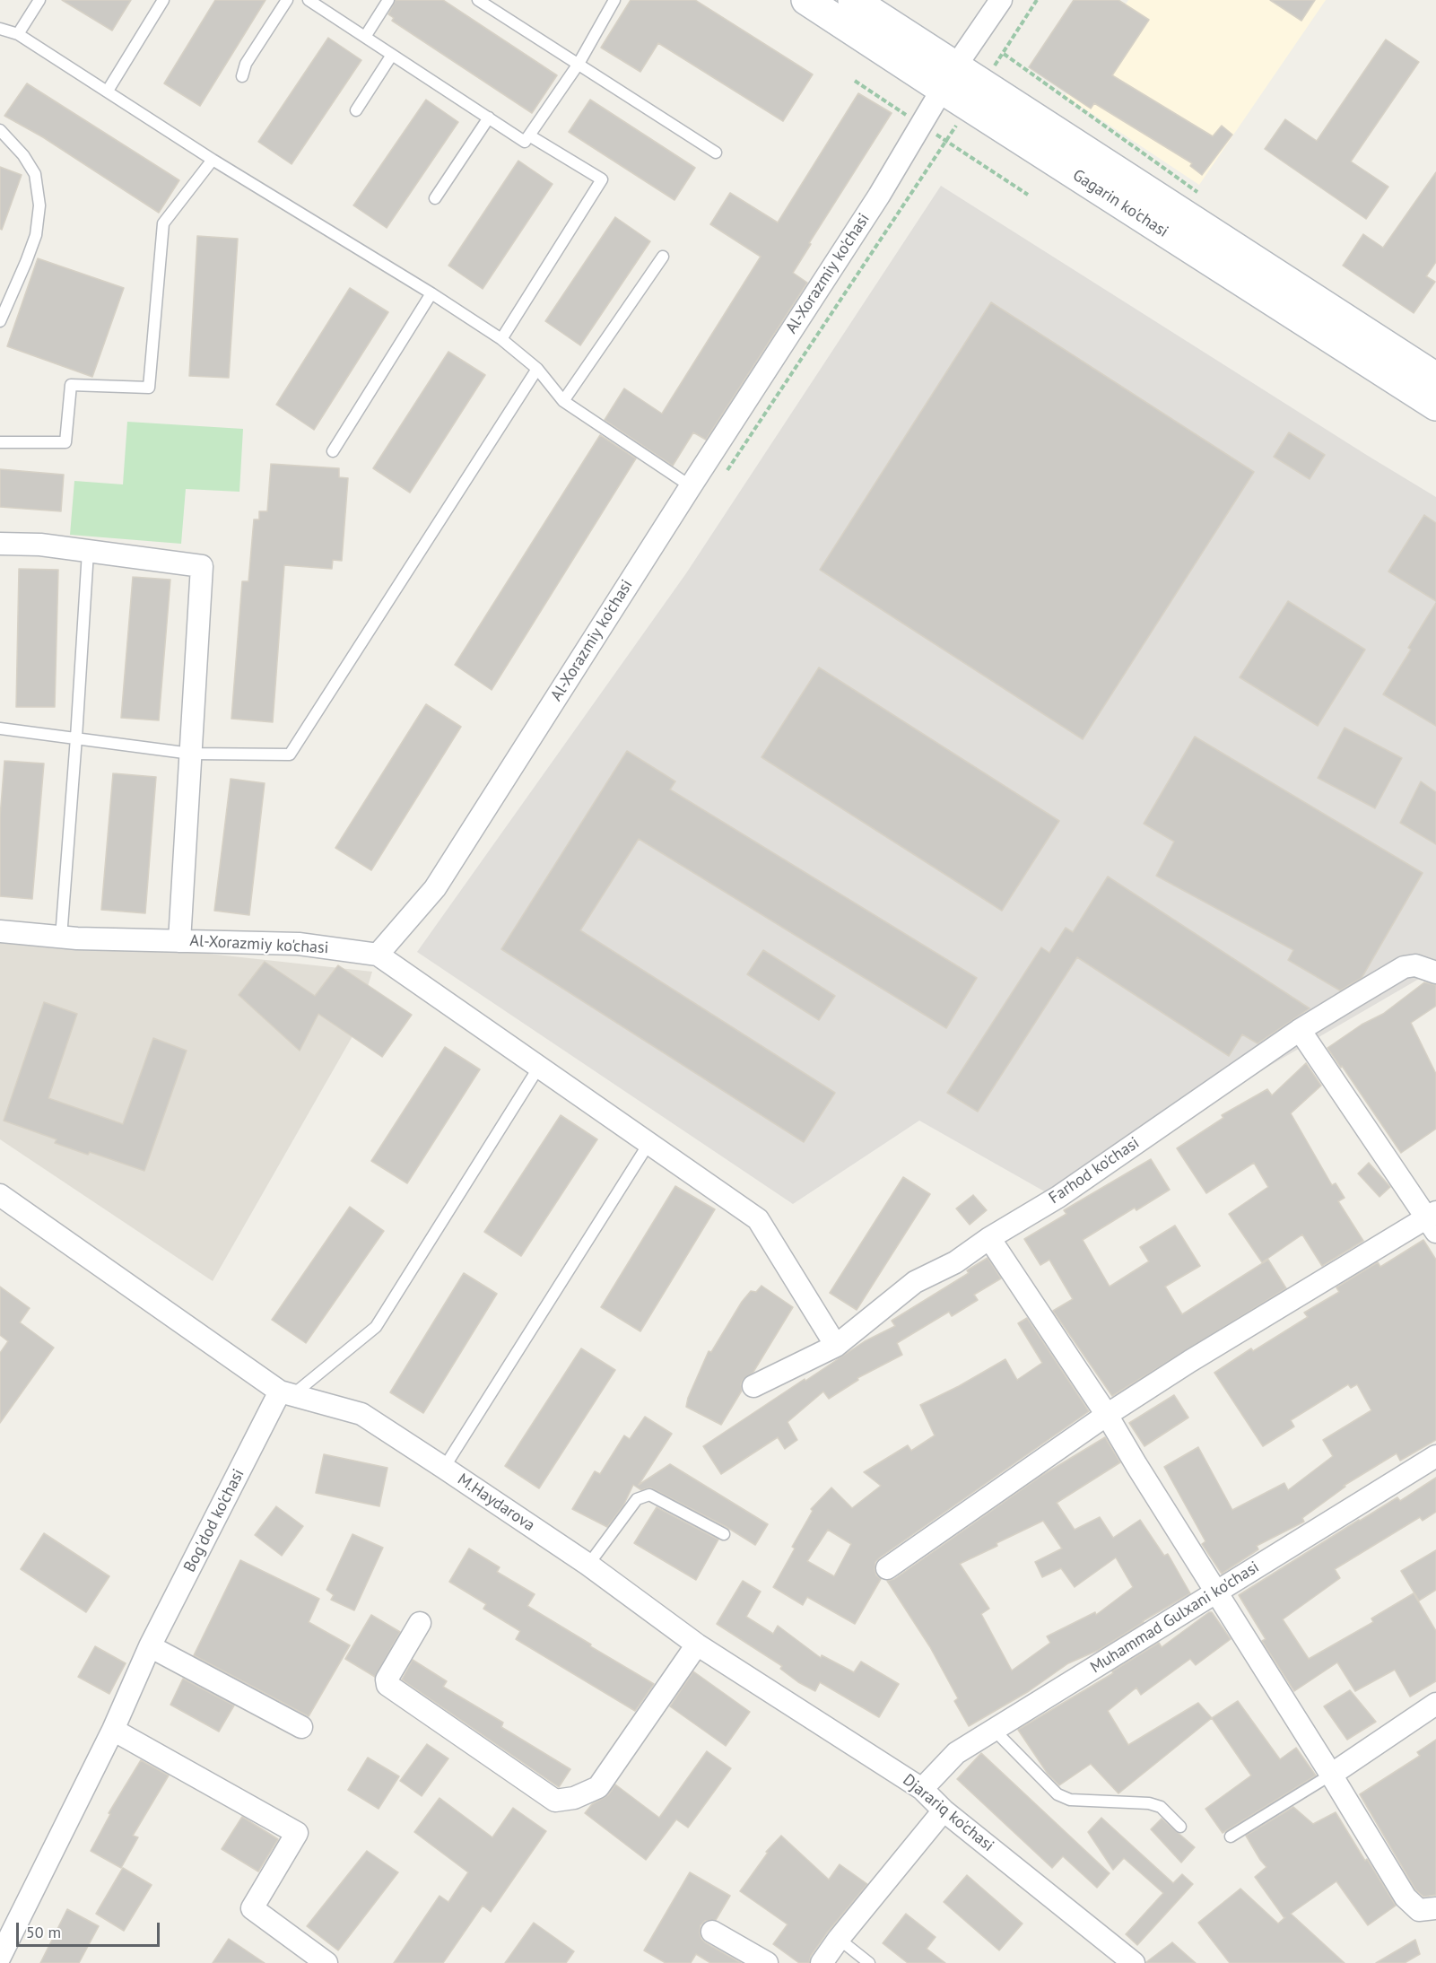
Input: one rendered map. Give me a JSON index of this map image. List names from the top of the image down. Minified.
{"streets":{"main road":["Gagarin ko'chasi"],"street":["Al-Xorazmiy ko'chasi","Farhod ko'chasi","M.Haydarova","Bog'dod ko'chasi","Muhammad Gulxani ko'chasi","Djarariq ko'chasi"]},"crossings":[["Gagarin ko'chasi","Al-Xorazmiy ko'chasi"],["M.Haydarova","Bog'dod ko'chasi"],["M.Haydarova","Djarariq ko'chasi"],["Muhammad Gulxani ko'chasi","Djarariq ko'chasi"]],"scale_bar":"50 m"}
